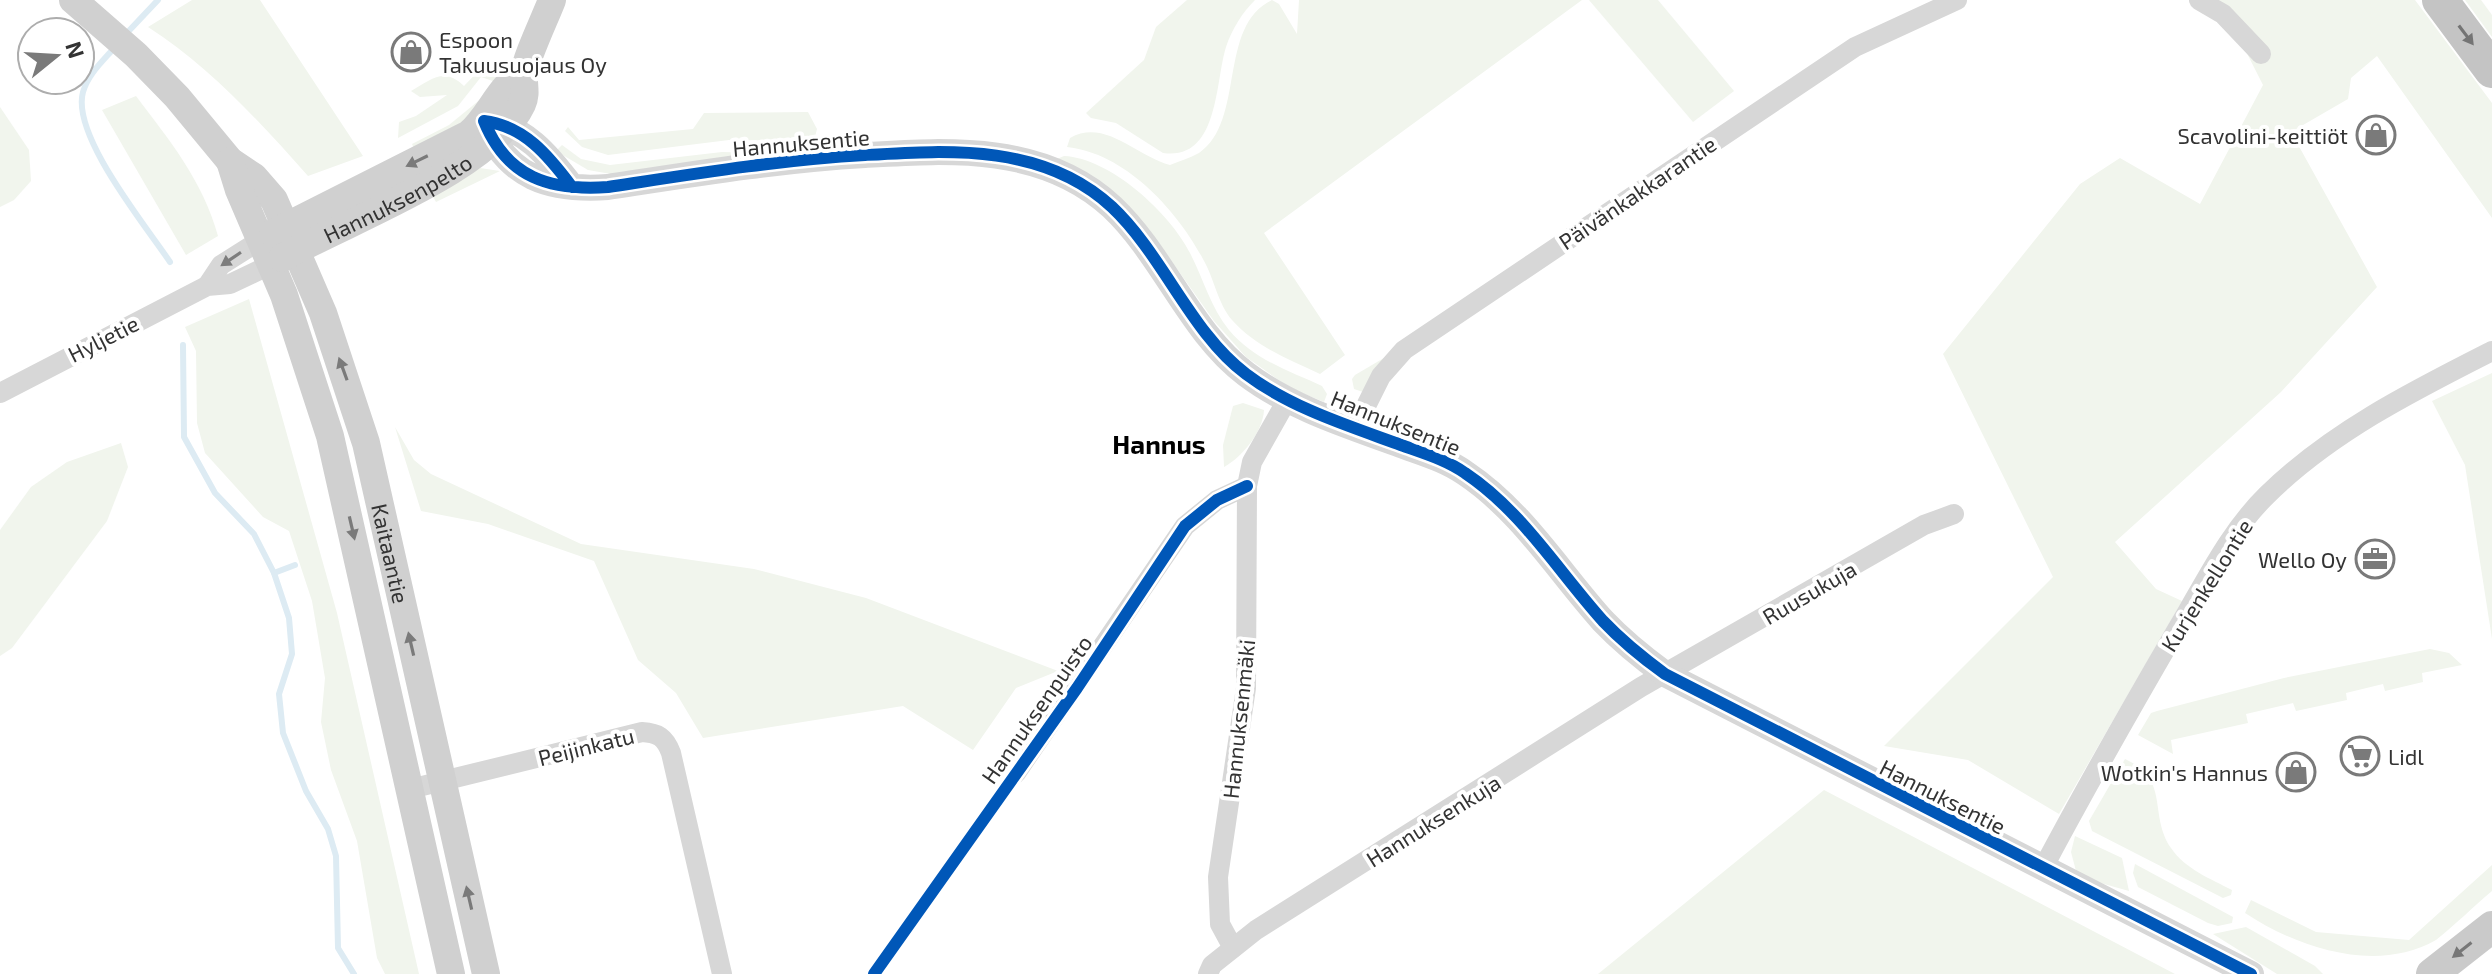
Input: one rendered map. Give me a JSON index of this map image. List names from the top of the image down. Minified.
{"streets":{"main road":["Hannuksenpelto","Kaitaantie"],"street":["Hannuksentie","Päivänkakkarantie","Hyljetie","Kurjenkellontie","Ruusukuja","Hannuksenpuisto","Hannuksenmäki","Peijinkatu","Hannuksenkuja"]},"crossings":[["Hannuksentie","Päivänkakkarantie"],["Hannuksentie","Hannuksenpelto"],["Hannuksentie","Kurjenkellontie"],["Hannuksentie","Ruusukuja"],["Hannuksentie","Hannuksenmäki"],["Hannuksentie","Hannuksenkuja"],["Hannuksenpelto","Hyljetie"],["Hannuksenpelto","Kaitaantie"],["Hyljetie","Kaitaantie"],["Kaitaantie","Peijinkatu"],["Ruusukuja","Hannuksenkuja"],["Hannuksenpuisto","Hannuksenmäki"],["Hannuksenmäki","Hannuksenkuja"]],"districts":["Hannus"],"places":{"shop":["Espoon Takuusuojaus Oy","Scavolini-keittiöt","Wotkin's Hannus"],"office":["Wello Oy"],"supermarket":["Lidl"]},"north":"right"}
